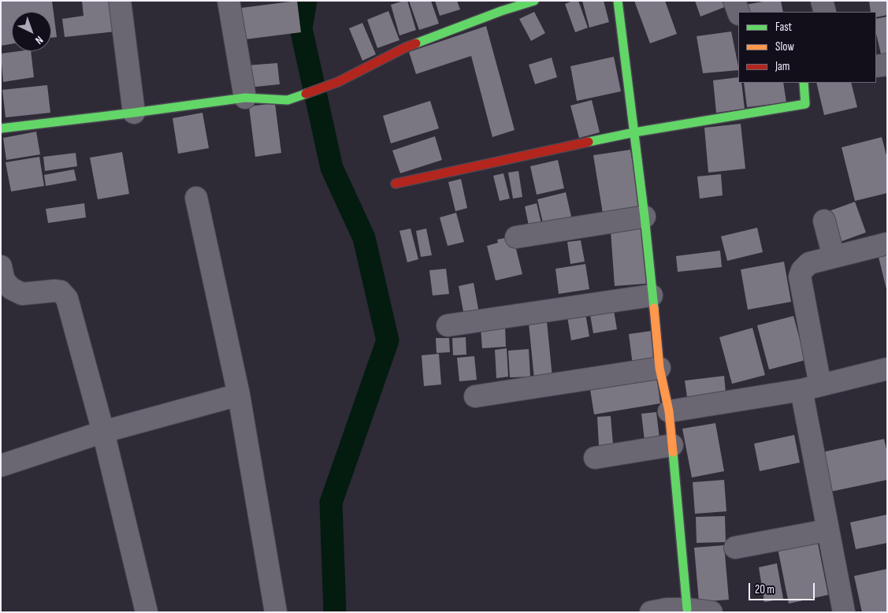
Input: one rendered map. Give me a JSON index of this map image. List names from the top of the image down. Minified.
{"legend":["Fast","Slow","Jam"],"scale_bar":"20 m","north":"bottom right"}
